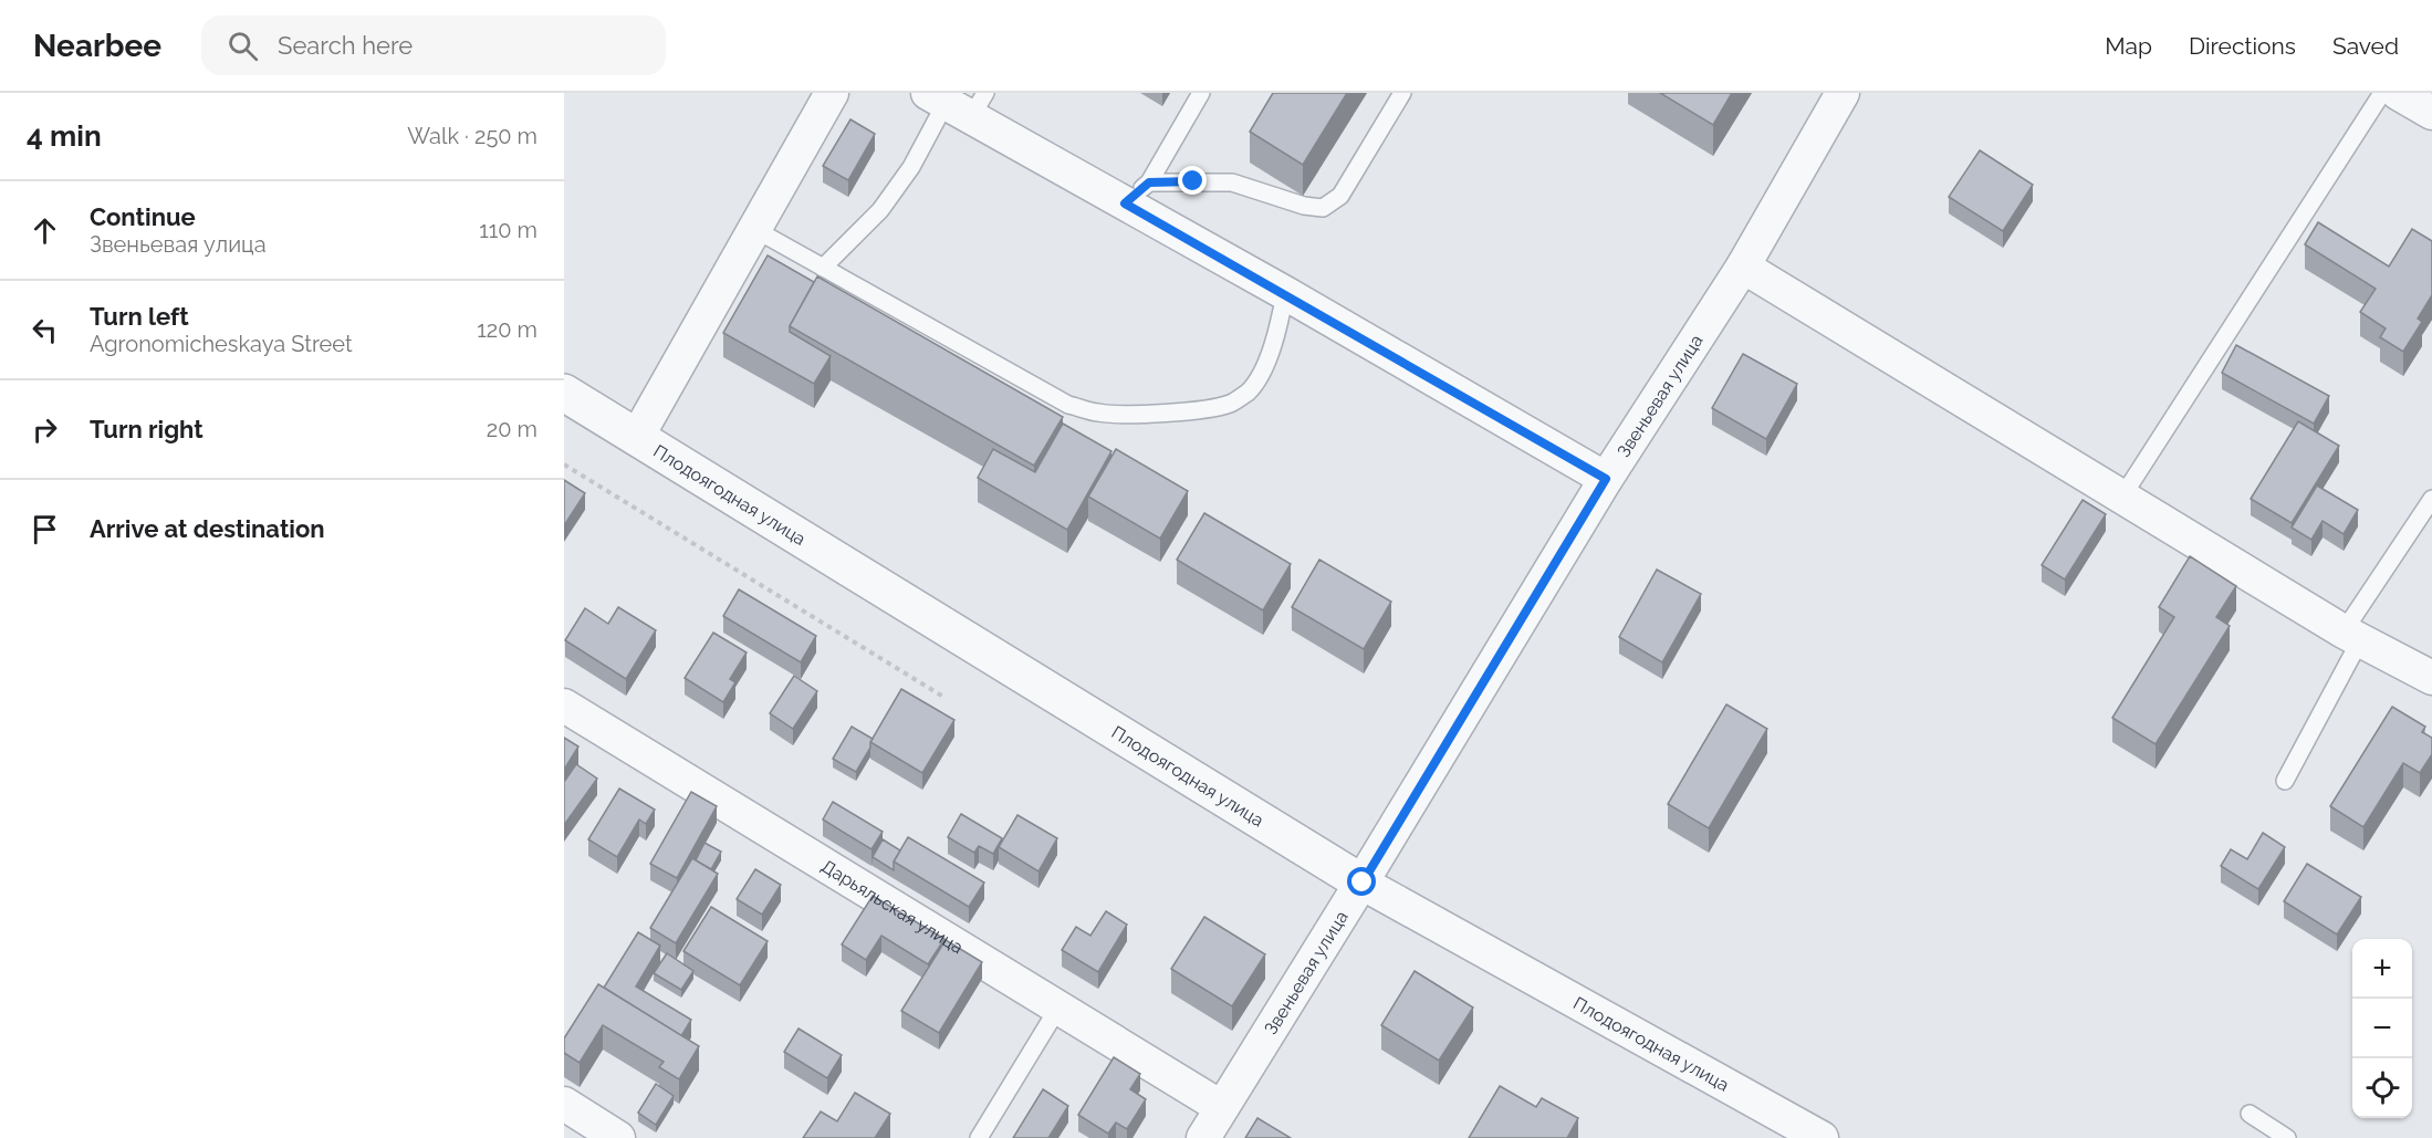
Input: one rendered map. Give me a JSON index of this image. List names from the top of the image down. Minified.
{"streets":{"street":["Звеньевая улица","Плодоягодная улица","Дарьяльская улица"]},"crossings":[["Звеньевая улица","Плодоягодная улица"],["Звеньевая улица","Дарьяльская улица"]],"page":{"header":"Nearbee","search":"Search here","nav":["Map","Directions","Saved"],"heading":["4 min","Walk · 250 m"],"list":[["Continue","Звеньевая улица","110 m"],["Turn left","Agronomicheskaya Street","120 m"],["Turn right","20 m"],"Arrive at destination"],"map_buttons":["+","−"]}}
